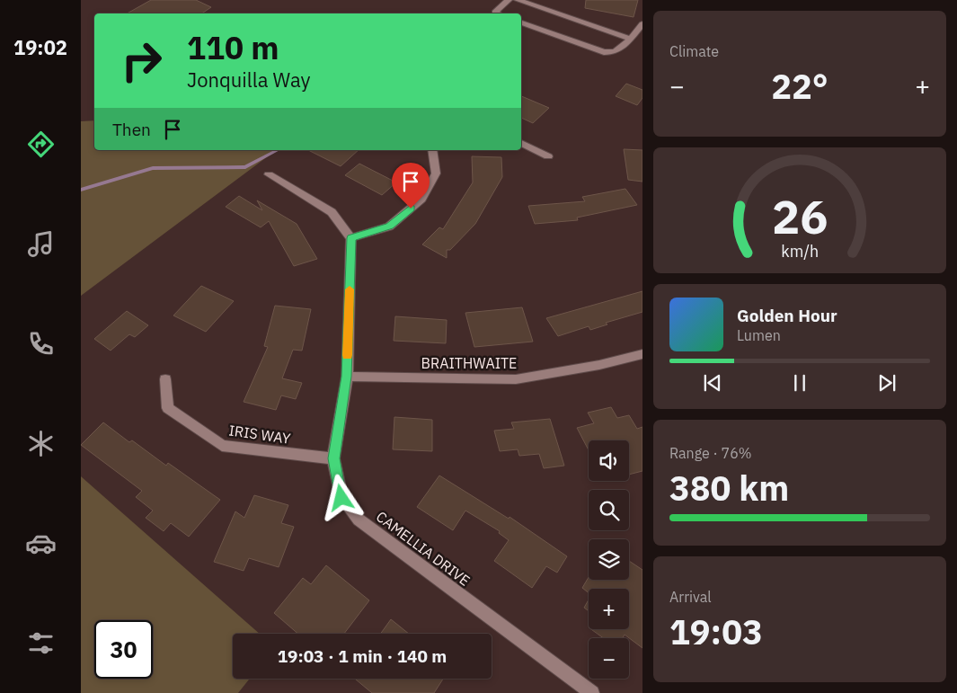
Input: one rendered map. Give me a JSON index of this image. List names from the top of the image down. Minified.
{"streets":{"street":["BRAITHWAITE","IRIS WAY","CAMELLIA DRIVE"]},"crossings":[["BRAITHWAITE","CAMELLIA DRIVE"],["IRIS WAY","CAMELLIA DRIVE"]],"page":{"tabs":"19:02","tile":["Climate",["Range · 76%","380 km"],["Arrival","19:03"]],"turn":["110 m","Jonquilla Way"],"heat":["−","22°","+"],"then":"Then","song":["Golden Hour","Lumen"],"map_buttons":["+","−"],"limit":"30","trip":"19:03 · 1 min · 140 m","gauge":["26","km/h"]}}
